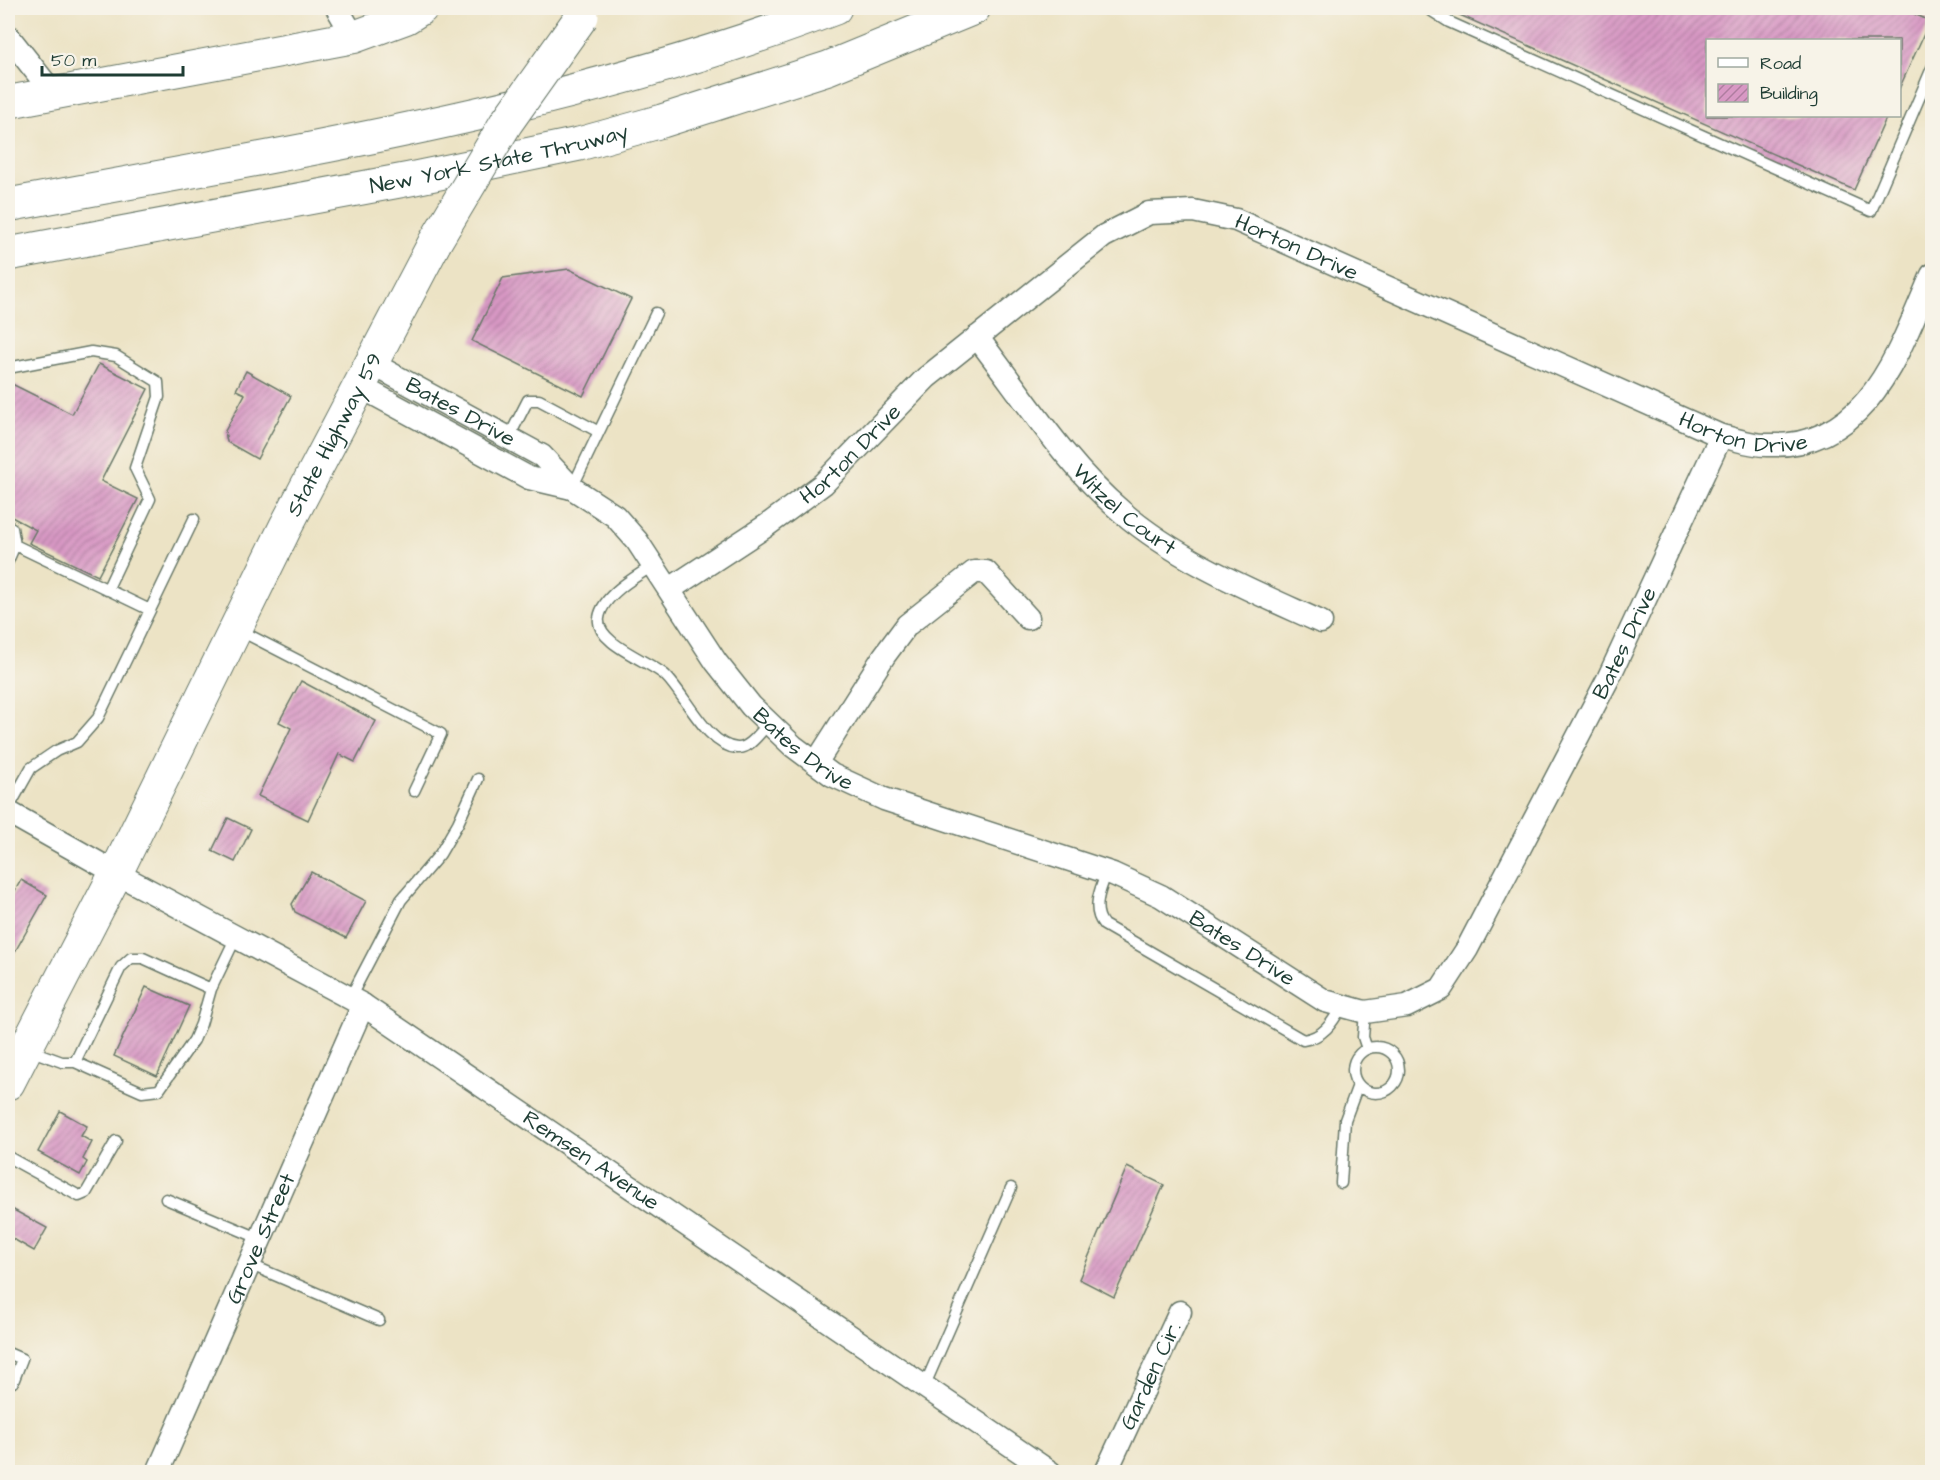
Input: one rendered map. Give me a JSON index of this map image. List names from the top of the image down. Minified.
{"streets":{"main road":["New York State Thruway","State Highway 59"],"street":["Horton Drive","Bates Drive","Witzel Court","Remsen Avenue","Grove Street","Garden Cir."]},"crossings":[["Horton Drive","Bates Drive"],["Horton Drive","Witzel Court"],["Bates Drive","State Highway 59"],["State Highway 59","Remsen Avenue"],["Remsen Avenue","Grove Street"]],"legend":["Road","Building"],"scale_bar":"50 m"}
